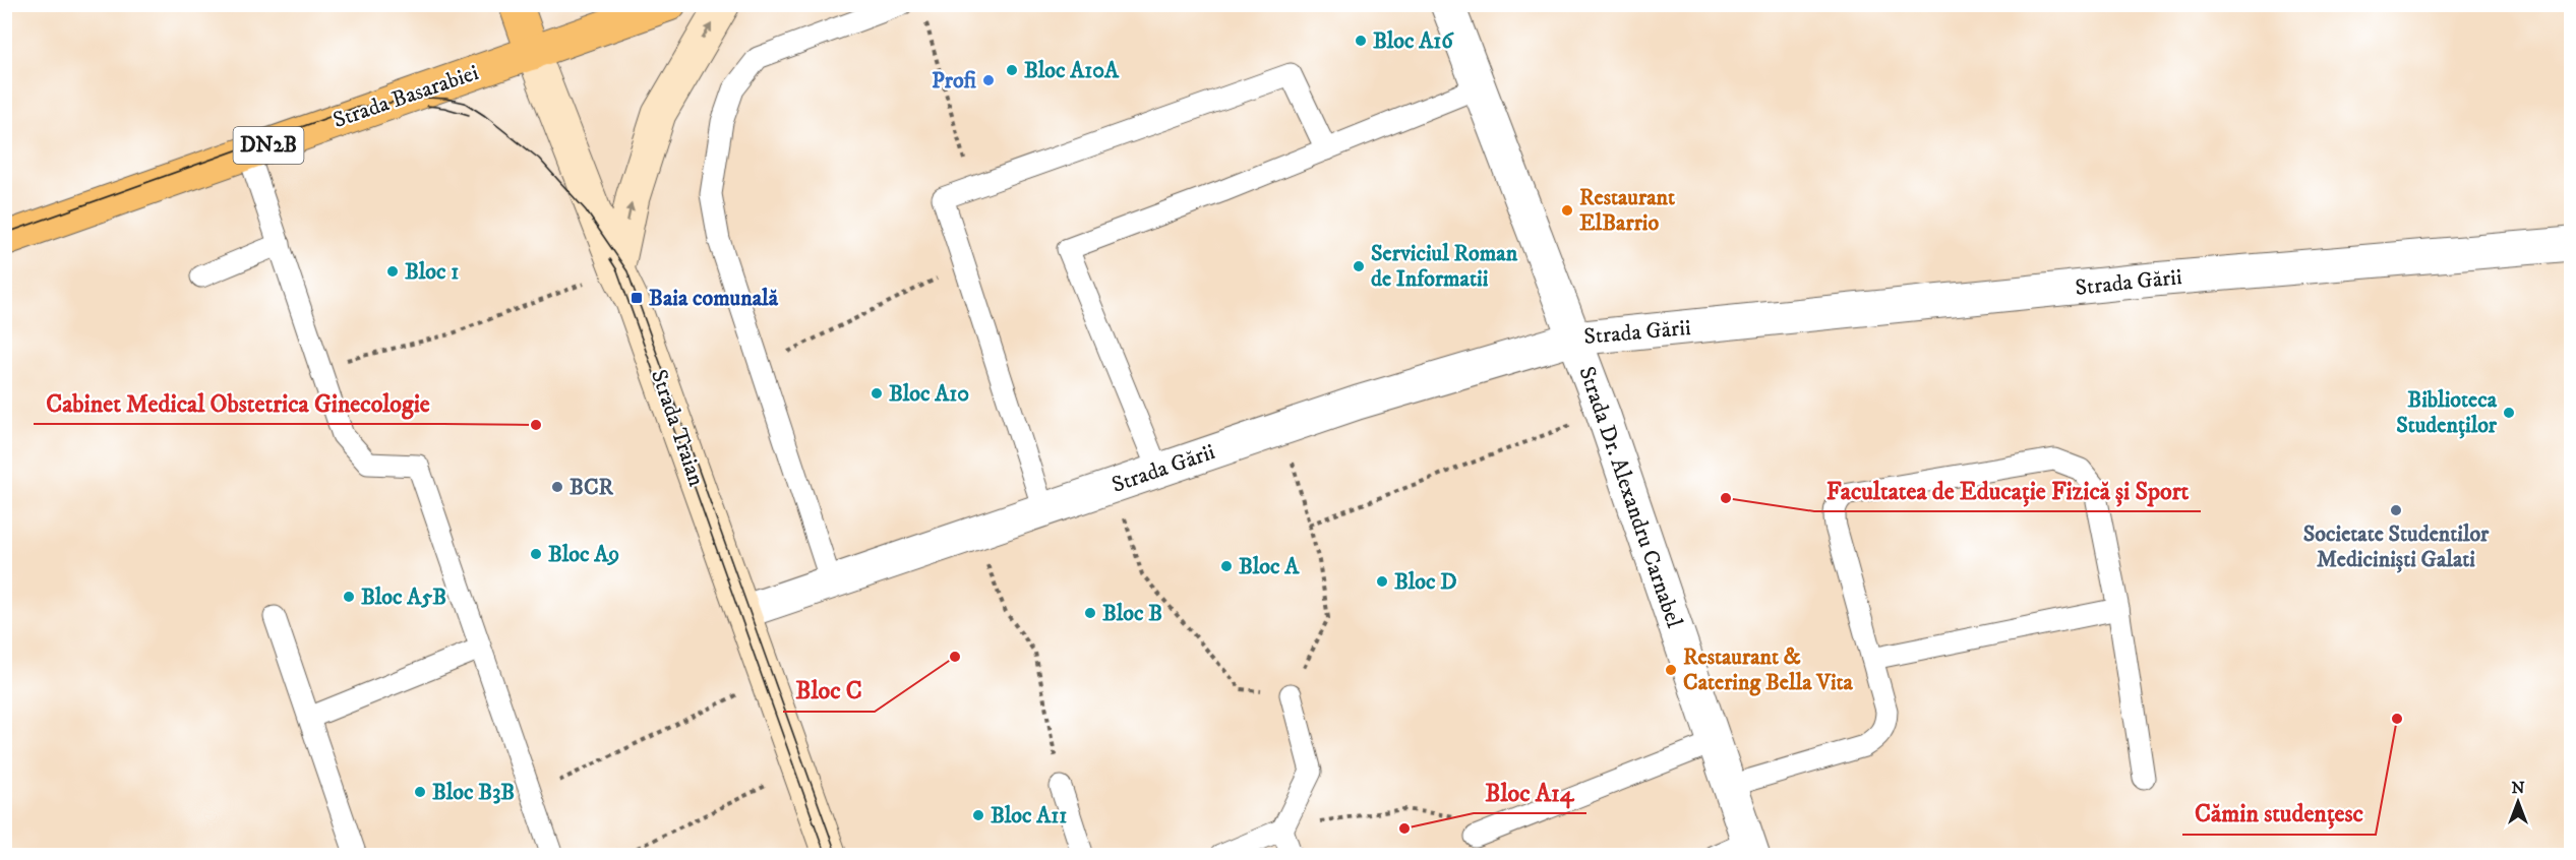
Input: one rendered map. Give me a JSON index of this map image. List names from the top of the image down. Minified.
{"streets":{"main road":["Strada Basarabiei","DN2B","Strada Traian"],"street":["Strada Gării","Strada Dr. Alexandru Carnabel"]},"crossings":[["Strada Basarabiei","Strada Traian"],["Strada Gării","Strada Traian"],["Strada Gării","Strada Dr. Alexandru Carnabel"]],"places":{"other":["Bloc A16","Bloc A10A","Profi","Restaurant ElBarrio","Serviciul Roman de Informatii","Bloc 1","Bloc A10","Biblioteca Studenților","Cabinet Medical Obstetrica Ginecologie","BCR","Facultatea de Educație Fizică și Sport","Societate Studentilor Mediciniști Galati","Bloc A9","Bloc A","Bloc D","Bloc A5B","Bloc B","Bloc C","Restaurant & Catering Bella Vita","Cămin studențesc","Bloc B3B","Bloc A11","Bloc A14"],"transit":["Baia comunală"]},"north":"top"}
